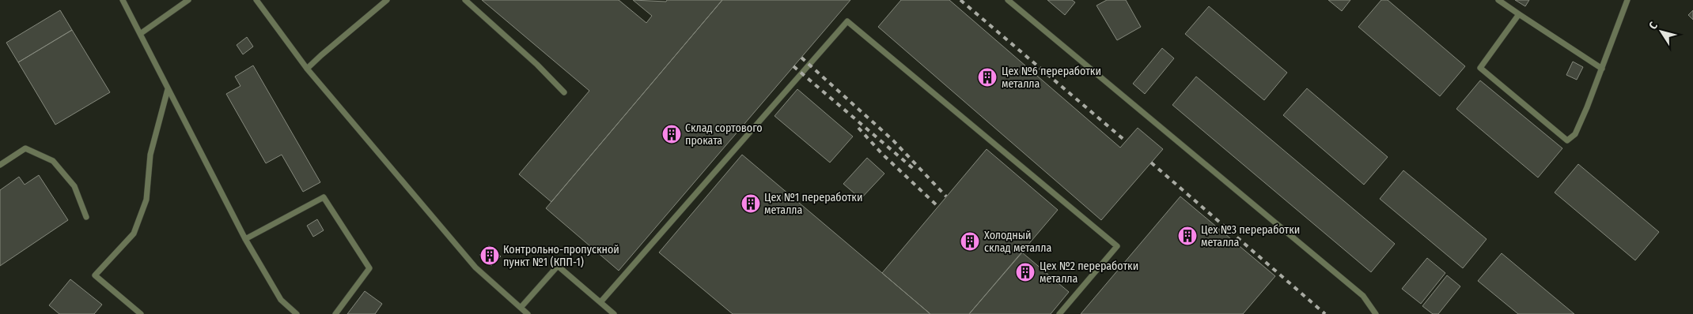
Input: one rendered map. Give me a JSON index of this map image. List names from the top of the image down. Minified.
{"places":{"building":["Цех №6 переработки металла","Склад сортового проката","Цех №1 переработки металла","Цех №3 переработки металла","Холодный склад металла","Контрольно-пропускной пункт №1 (КПП-1)","Цех №2 переработки металла"]},"north":"top left"}
